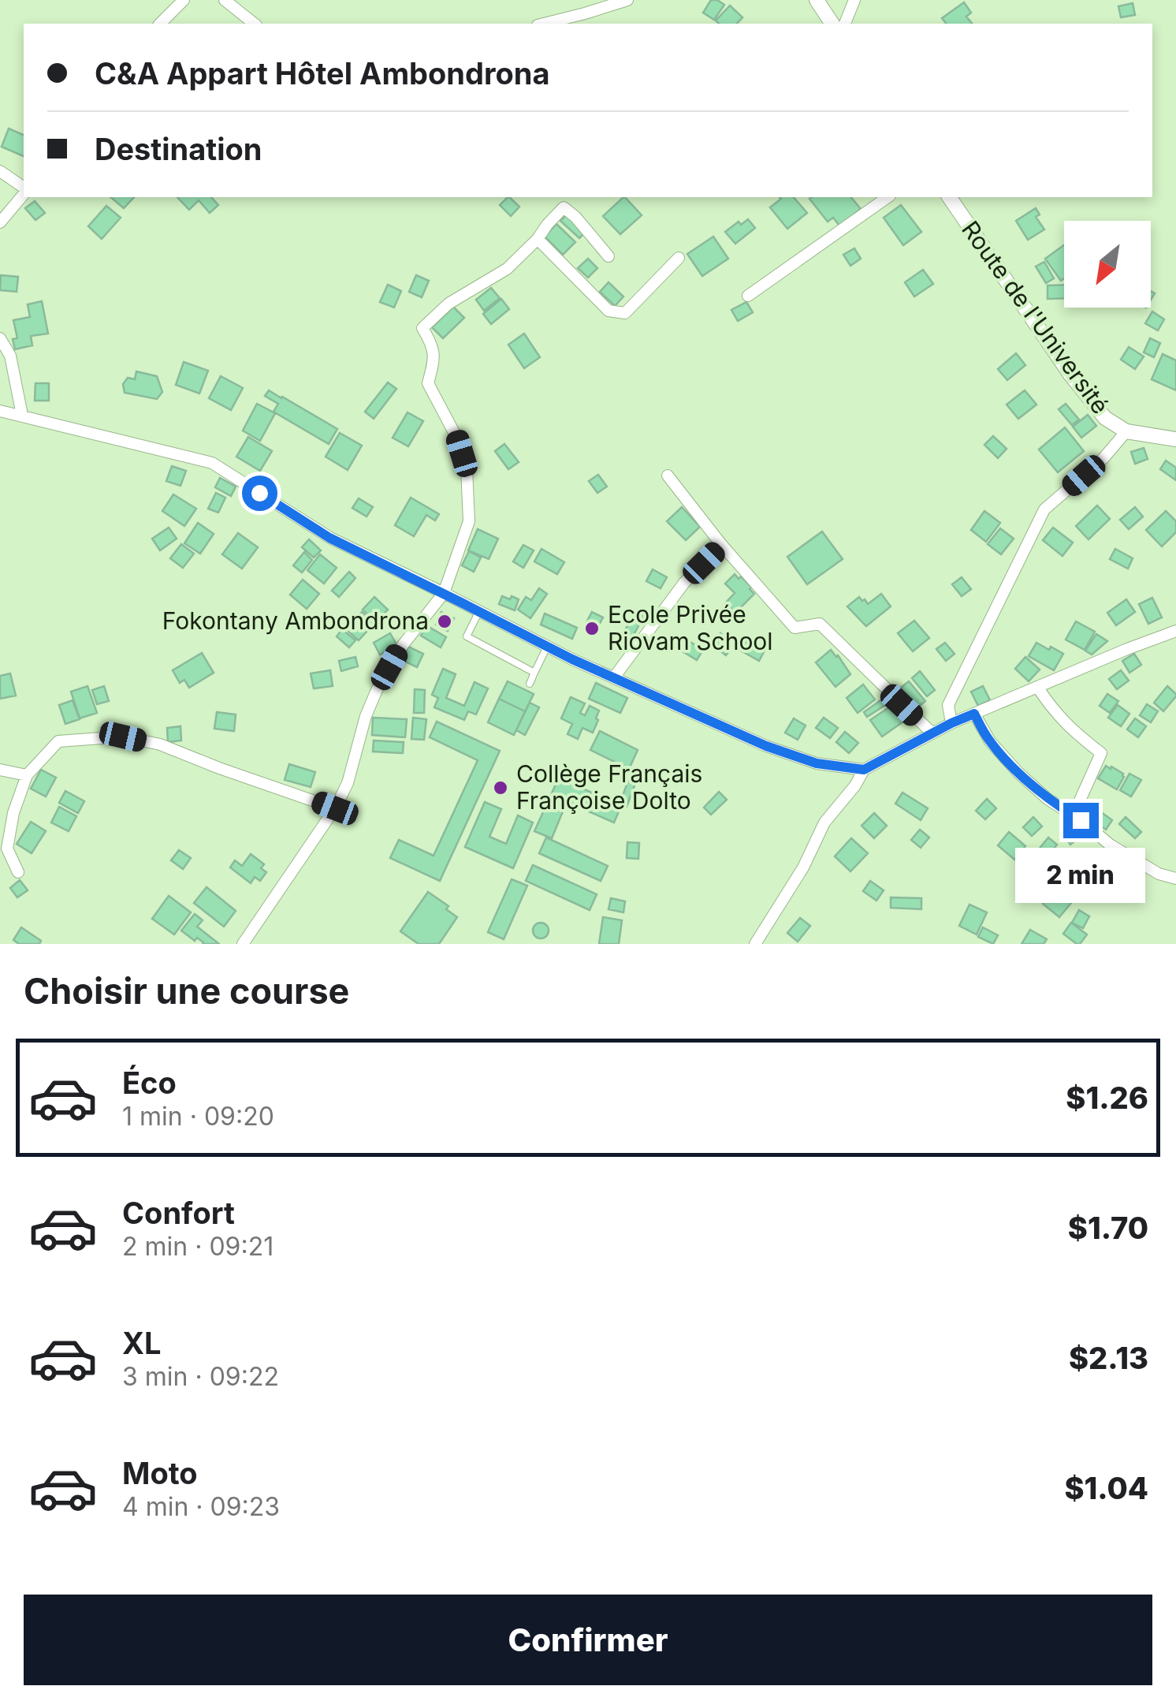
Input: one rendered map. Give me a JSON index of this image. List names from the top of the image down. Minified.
{"streets":{"street":["Route de l'Université"]},"places":["Fokontany Ambondrona","Ecole Privée Riovam School","Collège Français Françoise Dolto"],"north":"bottom left","page":{"banner":["C&A Appart Hôtel Ambondrona","Destination"],"bubble":"2 min","heading":"Choisir une course","list":[{"name":"Éco","note":"1 min · 09:20","value":"$1.26"},{"name":"Confort","note":"2 min · 09:21","value":"$1.70"},{"name":"XL","note":"3 min · 09:22","value":"$2.13"},{"name":"Moto","note":"4 min · 09:23","value":"$1.04"}],"buttons":"Confirmer"}}
